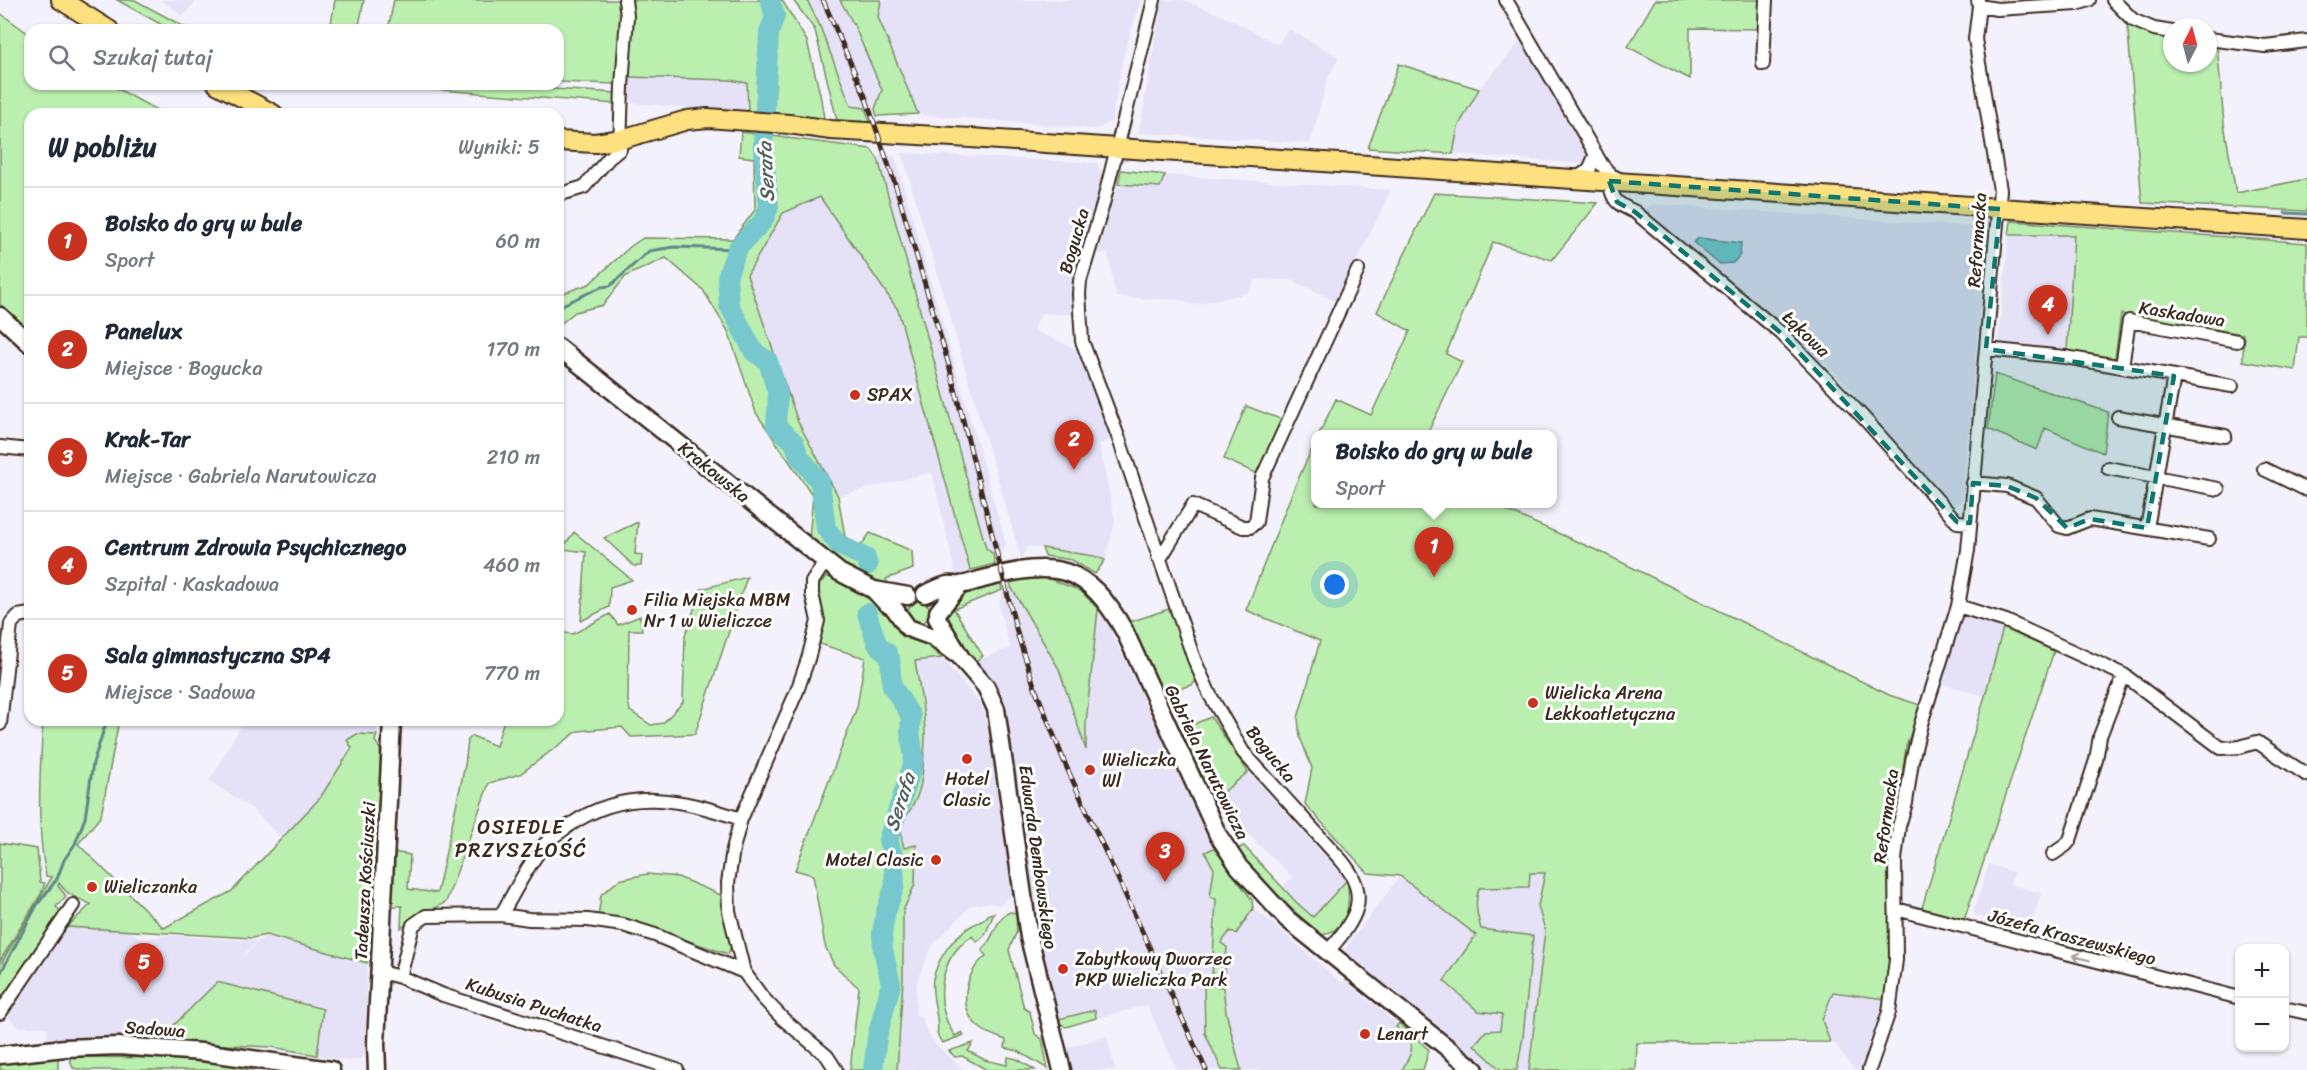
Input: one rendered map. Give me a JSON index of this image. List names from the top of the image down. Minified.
{"streets":{"main road":["Krakowska","Gabriela Narutowicza","Edwarda Dembowskiego","Tadeusza Kościuszki","Sadowa"],"street":["Reformacka","Bogucka","Kaskadowa","Łąkowa","Józefa Kraszewskiego","Kubusia Puchatka"]},"crossings":[["Reformacka","Łąkowa"],["Reformacka","Józefa Kraszewskiego"],["Bogucka","Gabriela Narutowicza"],["Krakowska","Edwarda Dembowskiego"],["Tadeusza Kościuszki","Kubusia Puchatka"]],"one_way":["Józefa Kraszewskiego"],"districts":["OSIEDLE PRZYSZŁOŚĆ"],"water":["Serafa"],"places":["SPAX","Filia Miejska MBM Nr 1 w Wieliczce","Wielicka Arena Lekkoatletyczna","Hotel Clasic","Wieliczka Wl","Motel Clasic","Wieliczanka","Zabytkowy Dworzec PKP Wieliczka Park","Lenart"],"north":"top","page":{"search":"Szukaj tutaj","heading":["W pobliżu","Wyniki: 5"],"list":[{"mark":"1","name":"Boisko do gry w bule","note":"Sport","value":"60 m"},{"mark":"2","name":"Panelux","note":"Miejsce · Bogucka","value":"170 m"},{"mark":"3","name":"Krak-Tar","note":"Miejsce · Gabriela Narutowicza","value":"210 m"},{"mark":"4","name":"Centrum Zdrowia Psychicznego","note":"Szpital · Kaskadowa","value":"460 m"},{"mark":"5","name":"Sala gimnastyczna SP4","note":"Miejsce · Sadowa","value":"770 m"}],"pins":["4","2","1","3","5"],"popup":["Boisko do gry w bule","Sport"],"map_buttons":["+","−"]}}
